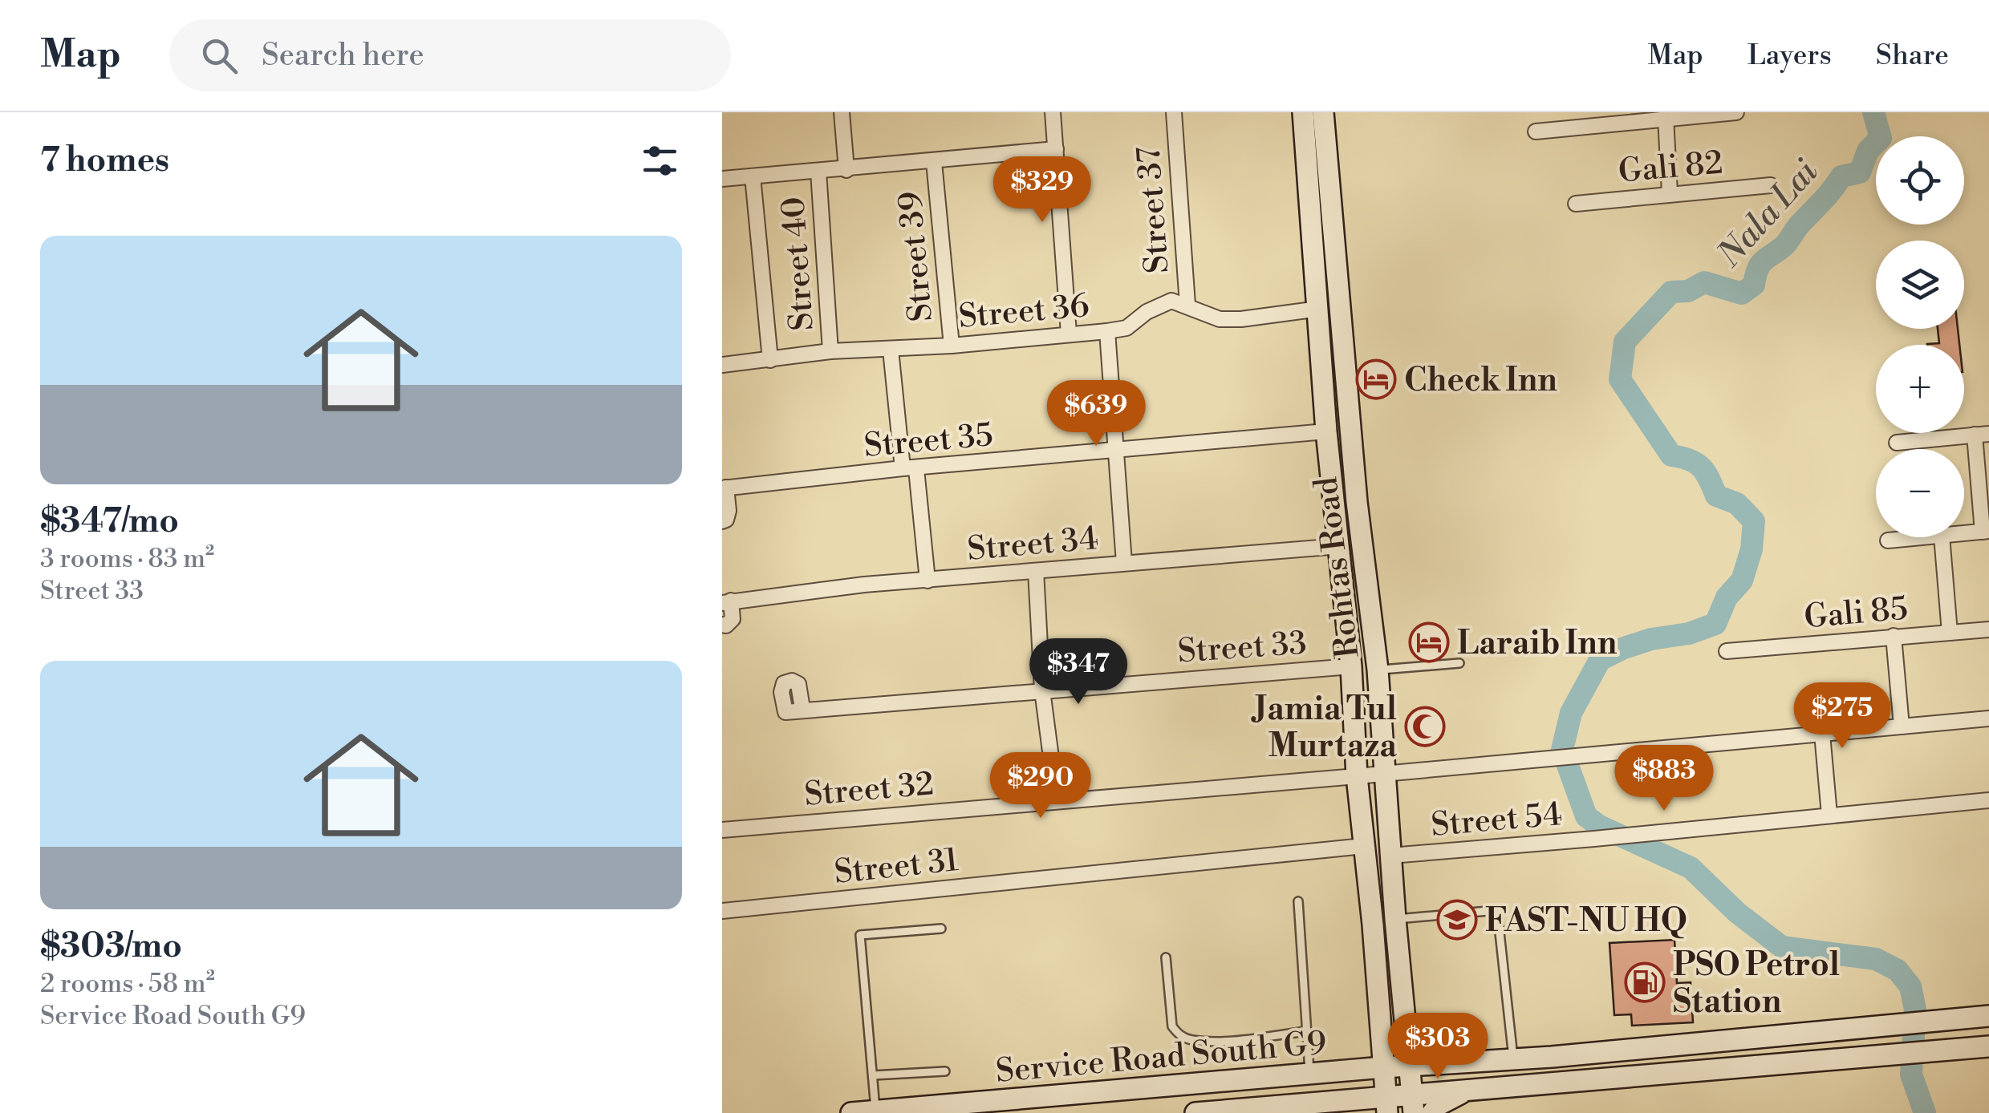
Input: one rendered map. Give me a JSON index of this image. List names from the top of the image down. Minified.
{"streets":{"main road":["Rohtas Road","Service Road South G9"],"street":["Gali 82","Street 37","Street 39","Street 40","Street 36","Street 35","Street 34","Gali 85","Street 33","Street 32","Street 54","Street 31"]},"crossings":[["Street 37","Street 36"],["Street 39","Street 36"],["Street 40","Street 36"],["Street 35","Rohtas Road"],["Street 34","Rohtas Road"],["Rohtas Road","Street 33"],["Rohtas Road","Street 32"],["Rohtas Road","Street 54"],["Rohtas Road","Street 31"],["Rohtas Road","Service Road South G9"]],"water":["Nala Lai"],"places":{"hotel":["Check Inn","Laraib Inn"],"mosque":["Jamia Tul Murtaza"],"school or university":["FAST-NU HQ"],"fuel station":["PSO Petrol Station"]},"page":{"header":"Map","search":"Search here","nav":["Map","Layers","Share"],"heading":"7 homes","map_buttons":["+","−"],"price":["$329","$639","$347","$275","$883","$290","$303"],"list":[{"name":"$347/mo","note":"3 rooms · 83 m² · Street 33"},{"name":"$303/mo","note":"2 rooms · 58 m² · Service Road South G9"}]}}
